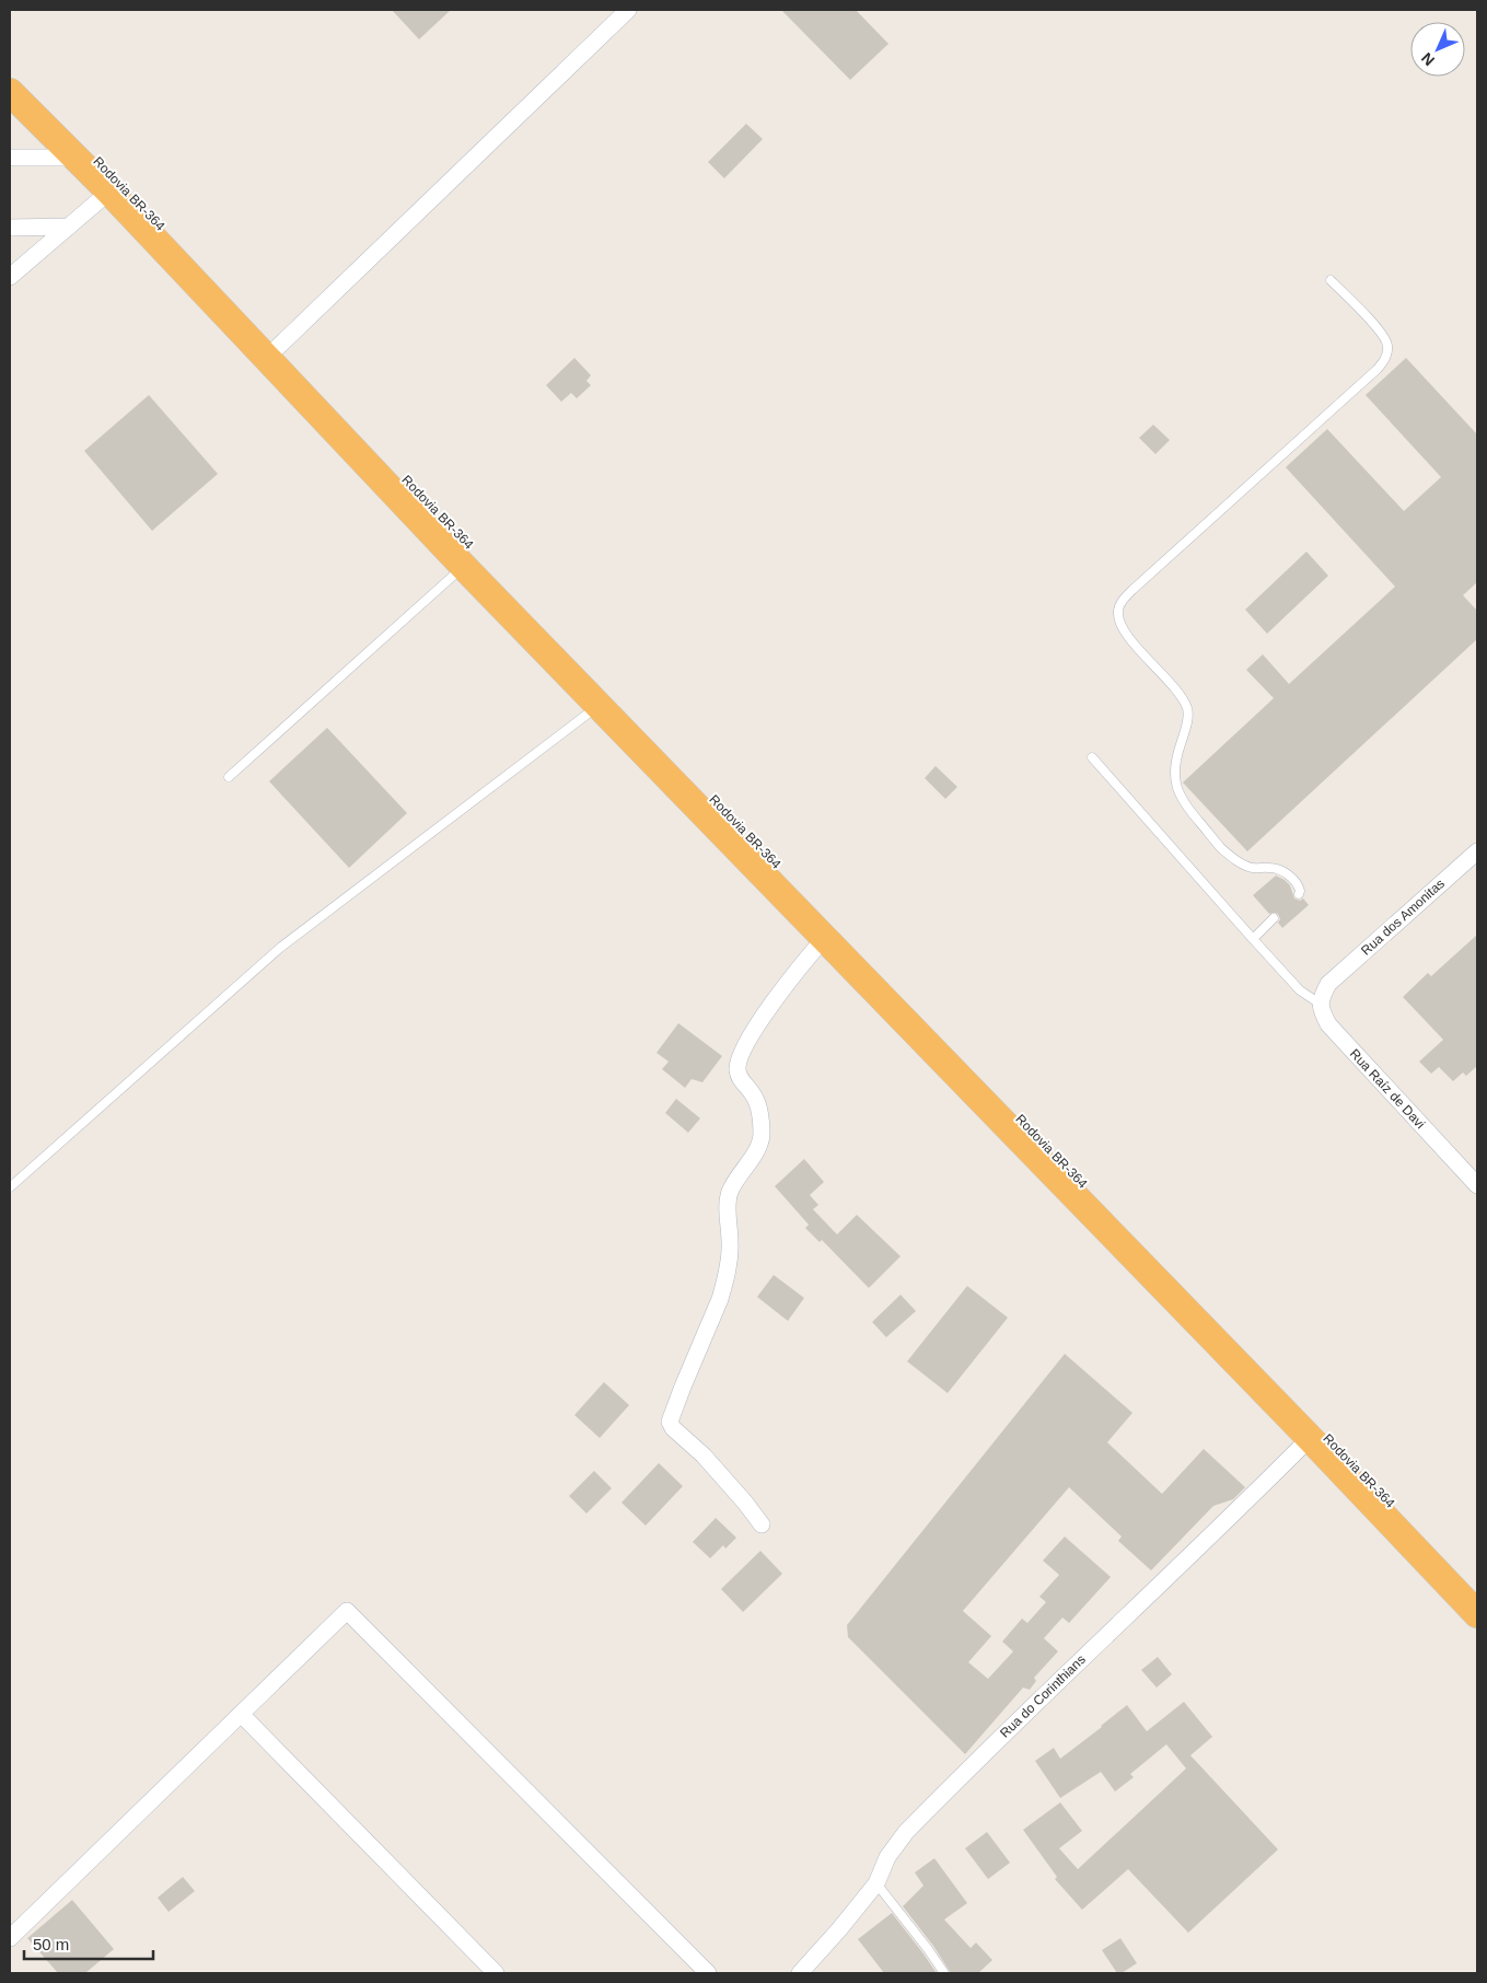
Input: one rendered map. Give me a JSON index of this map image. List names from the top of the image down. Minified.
{"streets":{"highway":["Rodovia BR-364"],"street":["Rua dos Amonitas","Rua Raíz de Davi","Rua do Corinthians"]},"crossings":[["Rua dos Amonitas","Rua Raíz de Davi"]],"scale_bar":"50 m","north":"bottom left"}
